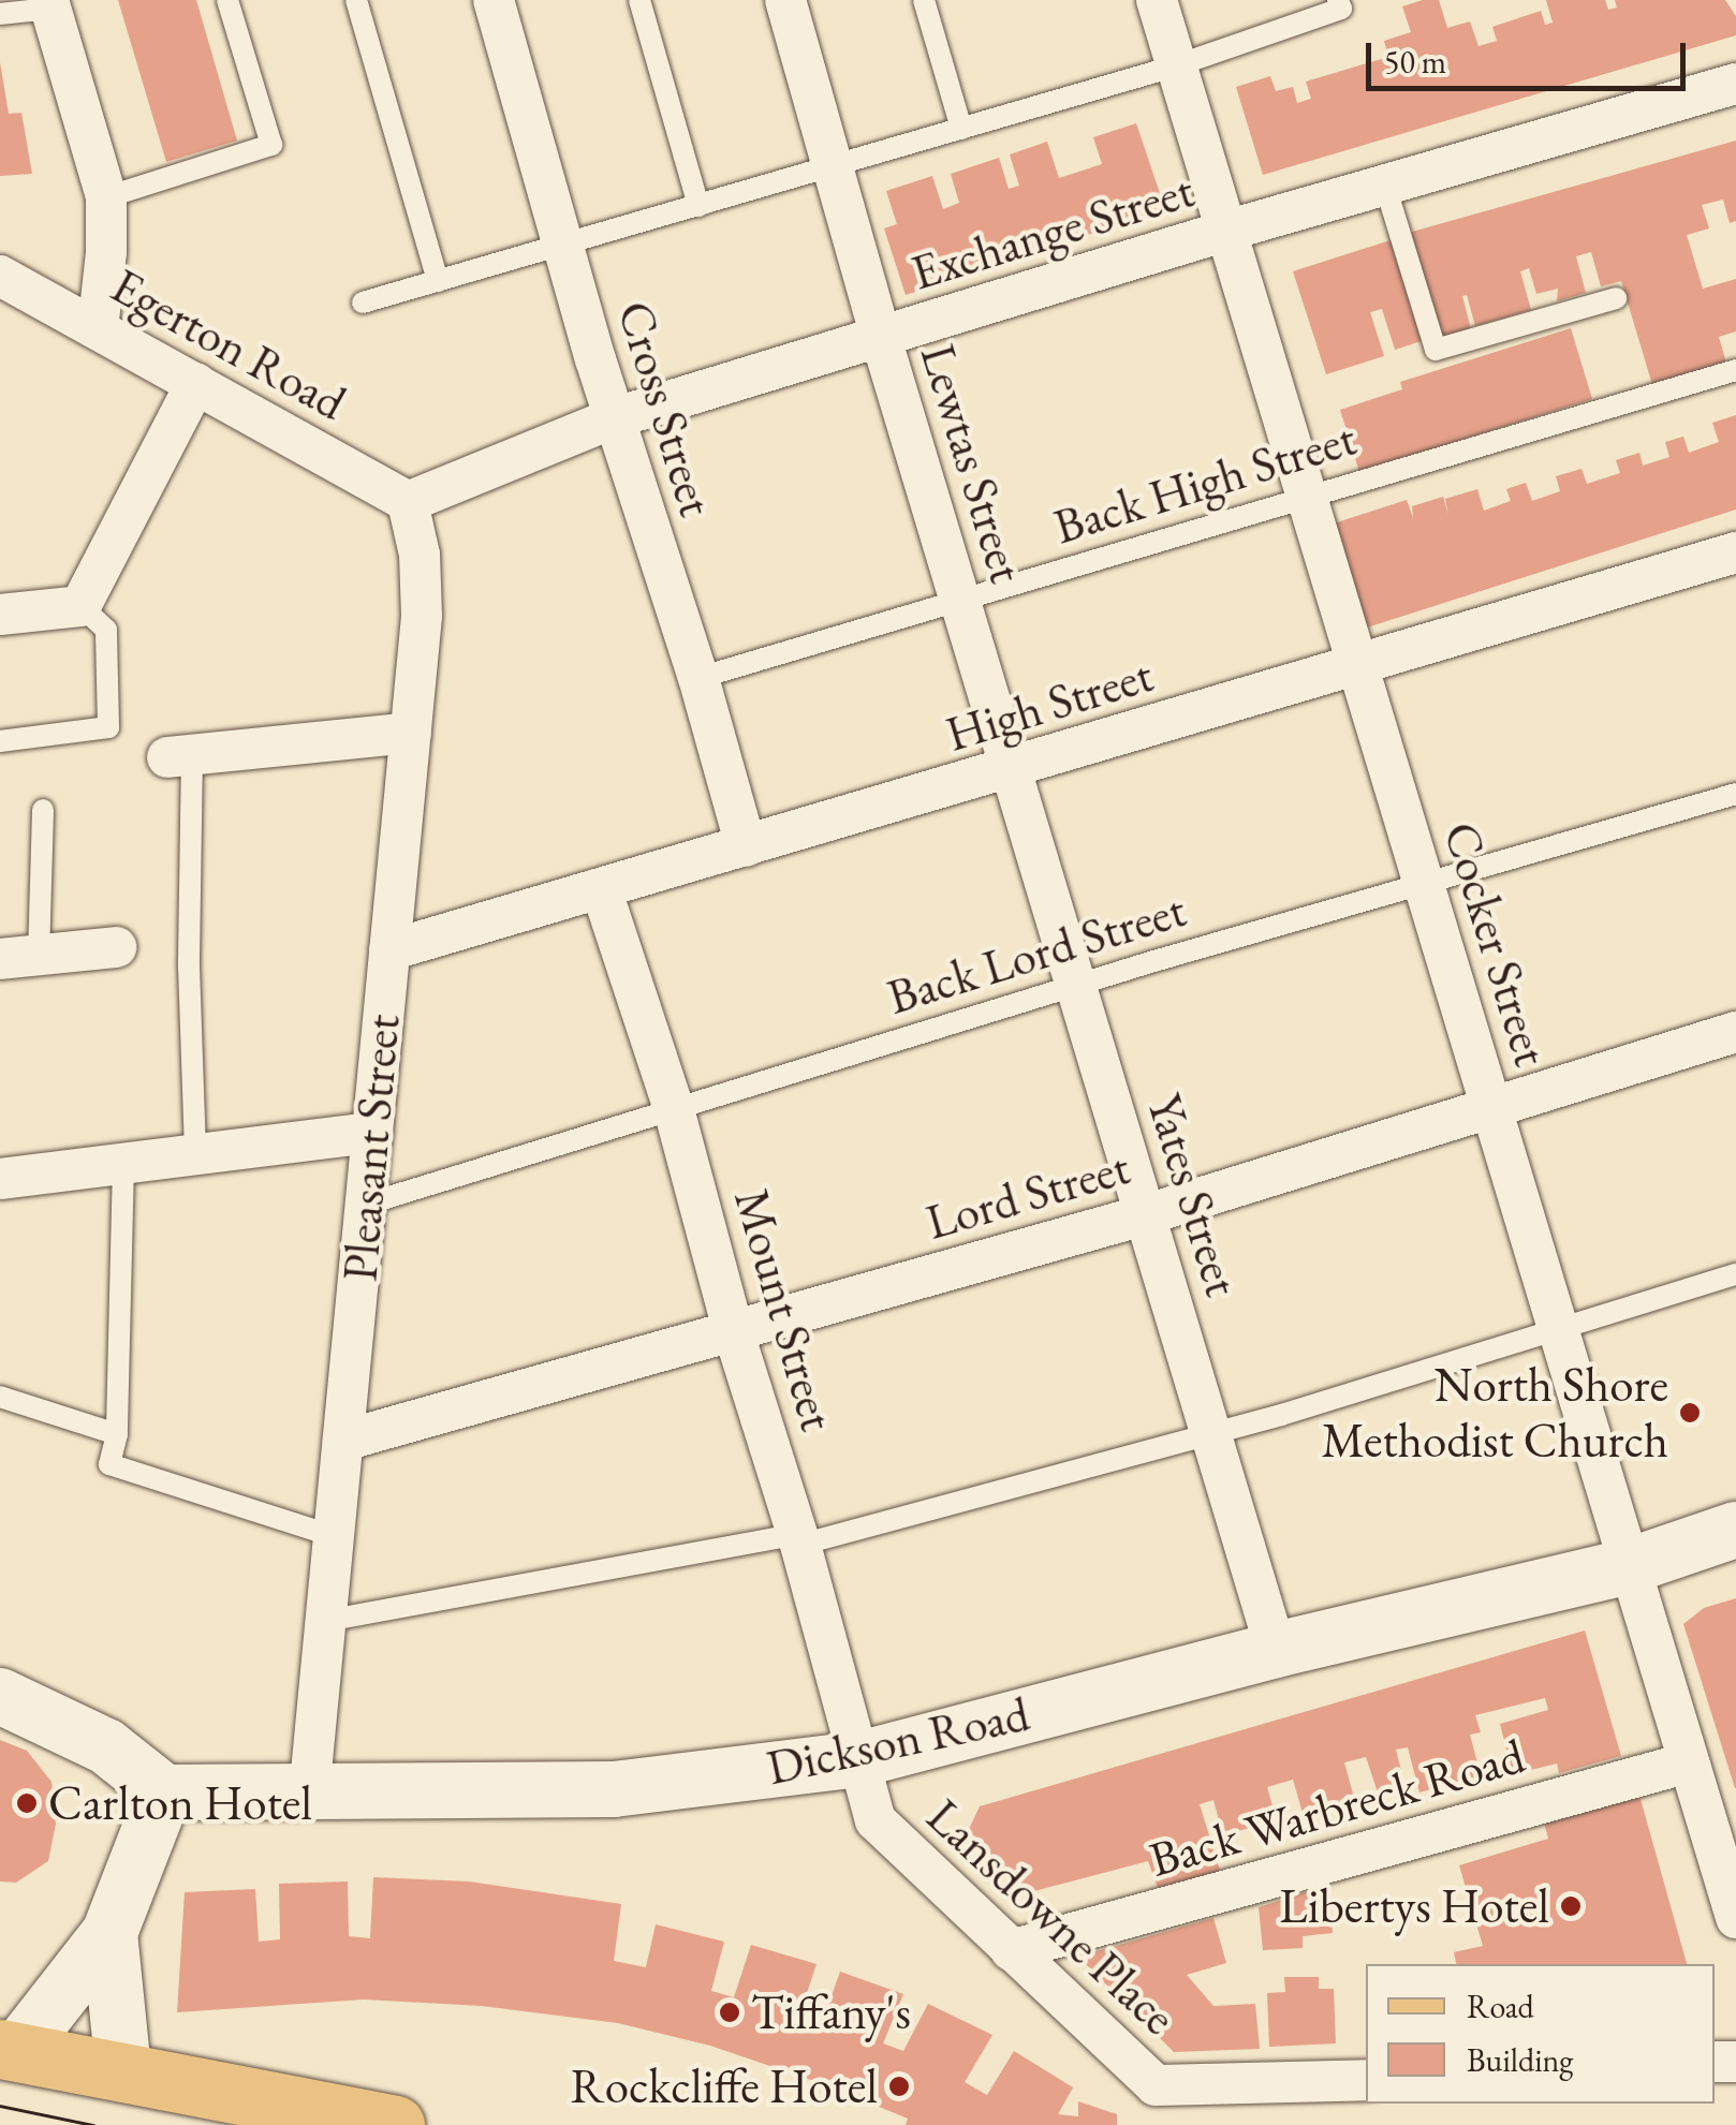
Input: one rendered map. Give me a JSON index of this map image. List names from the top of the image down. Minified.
{"streets":{"street":["Exchange Street","Egerton Road","Cross Street","Lewtas Street","High Street","Cocker Street","Pleasant Street","Lord Street","Yates Street","Mount Street","Dickson Road","Back Warbreck Road","Lansdowne Place"],"lane":["Back High Street","Back Lord Street"]},"crossings":[["Exchange Street","Egerton Road"],["Exchange Street","Cross Street"],["Exchange Street","Lewtas Street"],["Exchange Street","Cocker Street"],["Exchange Street","Pleasant Street"],["Egerton Road","Pleasant Street"],["Cross Street","Back High Street"],["Cross Street","High Street"],["Lewtas Street","Back High Street"],["Lewtas Street","High Street"],["Lewtas Street","Yates Street"],["Back High Street","Cocker Street"],["High Street","Cocker Street"],["High Street","Pleasant Street"],["High Street","Yates Street"],["High Street","Mount Street"],["Cocker Street","Back Lord Street"],["Cocker Street","Lord Street"],["Cocker Street","Dickson Road"],["Cocker Street","Back Warbreck Road"],["Back Lord Street","Pleasant Street"],["Back Lord Street","Yates Street"],["Back Lord Street","Mount Street"],["Pleasant Street","Lord Street"],["Pleasant Street","Dickson Road"],["Lord Street","Yates Street"],["Lord Street","Mount Street"],["Yates Street","Dickson Road"],["Mount Street","Dickson Road"],["Mount Street","Lansdowne Place"],["Dickson Road","Lansdowne Place"],["Back Warbreck Road","Lansdowne Place"]],"places":["North Shore Methodist Church","Carlton Hotel","Libertys Hotel","Tiffany's","Rockcliffe Hotel"],"legend":["Road","Building"],"scale_bar":"50 m"}
